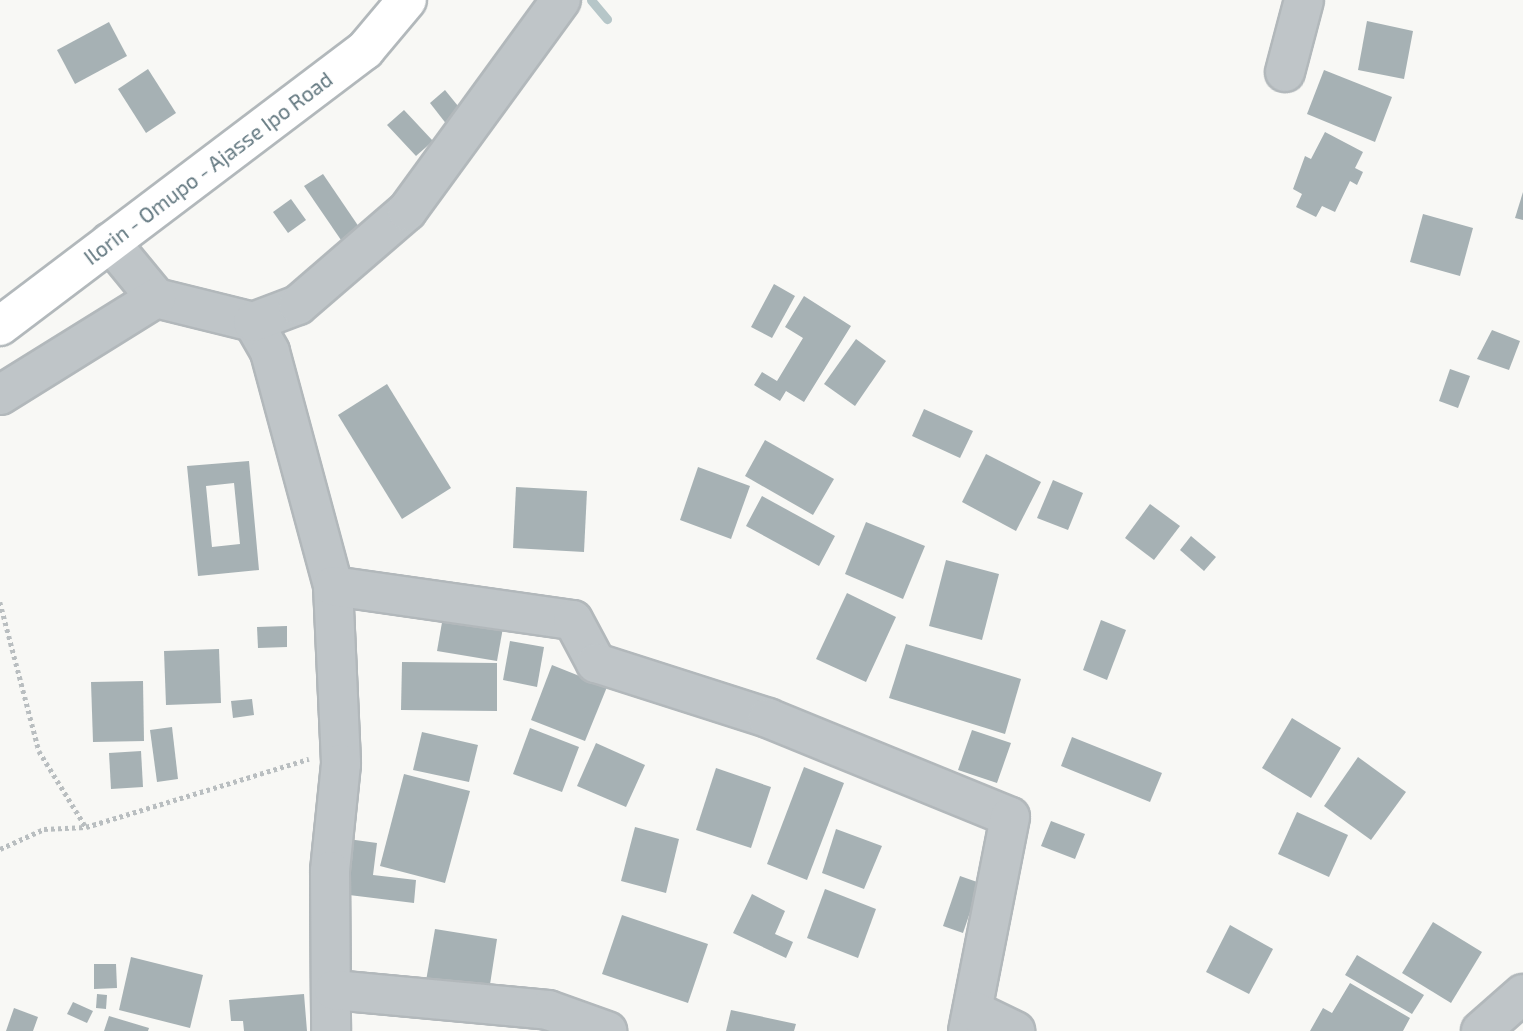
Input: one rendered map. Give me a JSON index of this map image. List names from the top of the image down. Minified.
{"streets":{"highway":["Ilorin - Omupo - Ajasse Ipo Road"]}}
